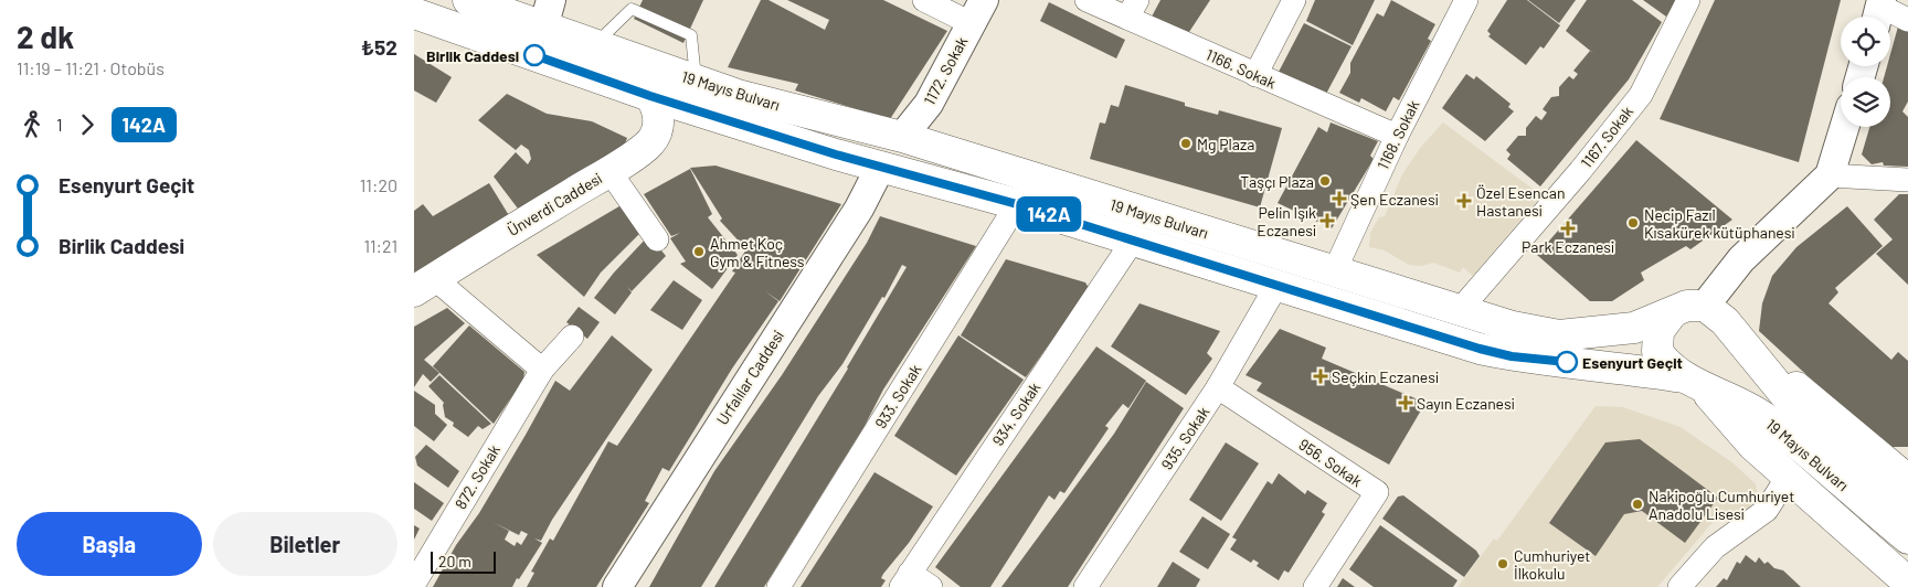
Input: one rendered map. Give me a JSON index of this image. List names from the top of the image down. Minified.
{"streets":{"main road":["19 Mayıs Bulvarı","Ünverdi Caddesi"],"street":["1166. Sokak","1172. Sokak","1168. Sokak","1167. Sokak","Urfalılar Caddesi","933. Sokak","934. Sokak","935. Sokak","956. Sokak","872. Sokak"]},"crossings":[["1166. Sokak","1168. Sokak"],["1172. Sokak","19 Mayıs Bulvarı"],["19 Mayıs Bulvarı","1168. Sokak"],["19 Mayıs Bulvarı","1167. Sokak"],["19 Mayıs Bulvarı","Ünverdi Caddesi"],["19 Mayıs Bulvarı","Urfalılar Caddesi"],["19 Mayıs Bulvarı","933. Sokak"],["19 Mayıs Bulvarı","934. Sokak"],["19 Mayıs Bulvarı","935. Sokak"],["935. Sokak","956. Sokak"]],"places":{"other":["Birlik Caddesi","Mg Plaza","Taşçı Plaza","Necip Fazıl Kısakürek kütüphanesi","Ahmet Koç Gym & Fitness","Esenyurt Geçit","Nakipoğlu Cumhuriyet Anadolu Lisesi","Cumhuriyet İlkokulu"],"health":["Şen Eczanesi","Özel Esencan Hastanesi","Pelin Işık Eczanesi","Park Eczanesi","Seçkin Eczanesi","Sayın Eczanesi"]},"lines":["bus line 142A"],"scale_bar":"20 m","page":{"heading":["2 dk","11:19 – 11:21 · Otobüs","₺52"],"on_map":"142A","legs":["1","142A"],"list":[{"name":"Esenyurt Geçit","value":"11:20"},{"name":"Birlik Caddesi","value":"11:21"}],"buttons":["Başla","Biletler"],"scale":"20 m"}}
